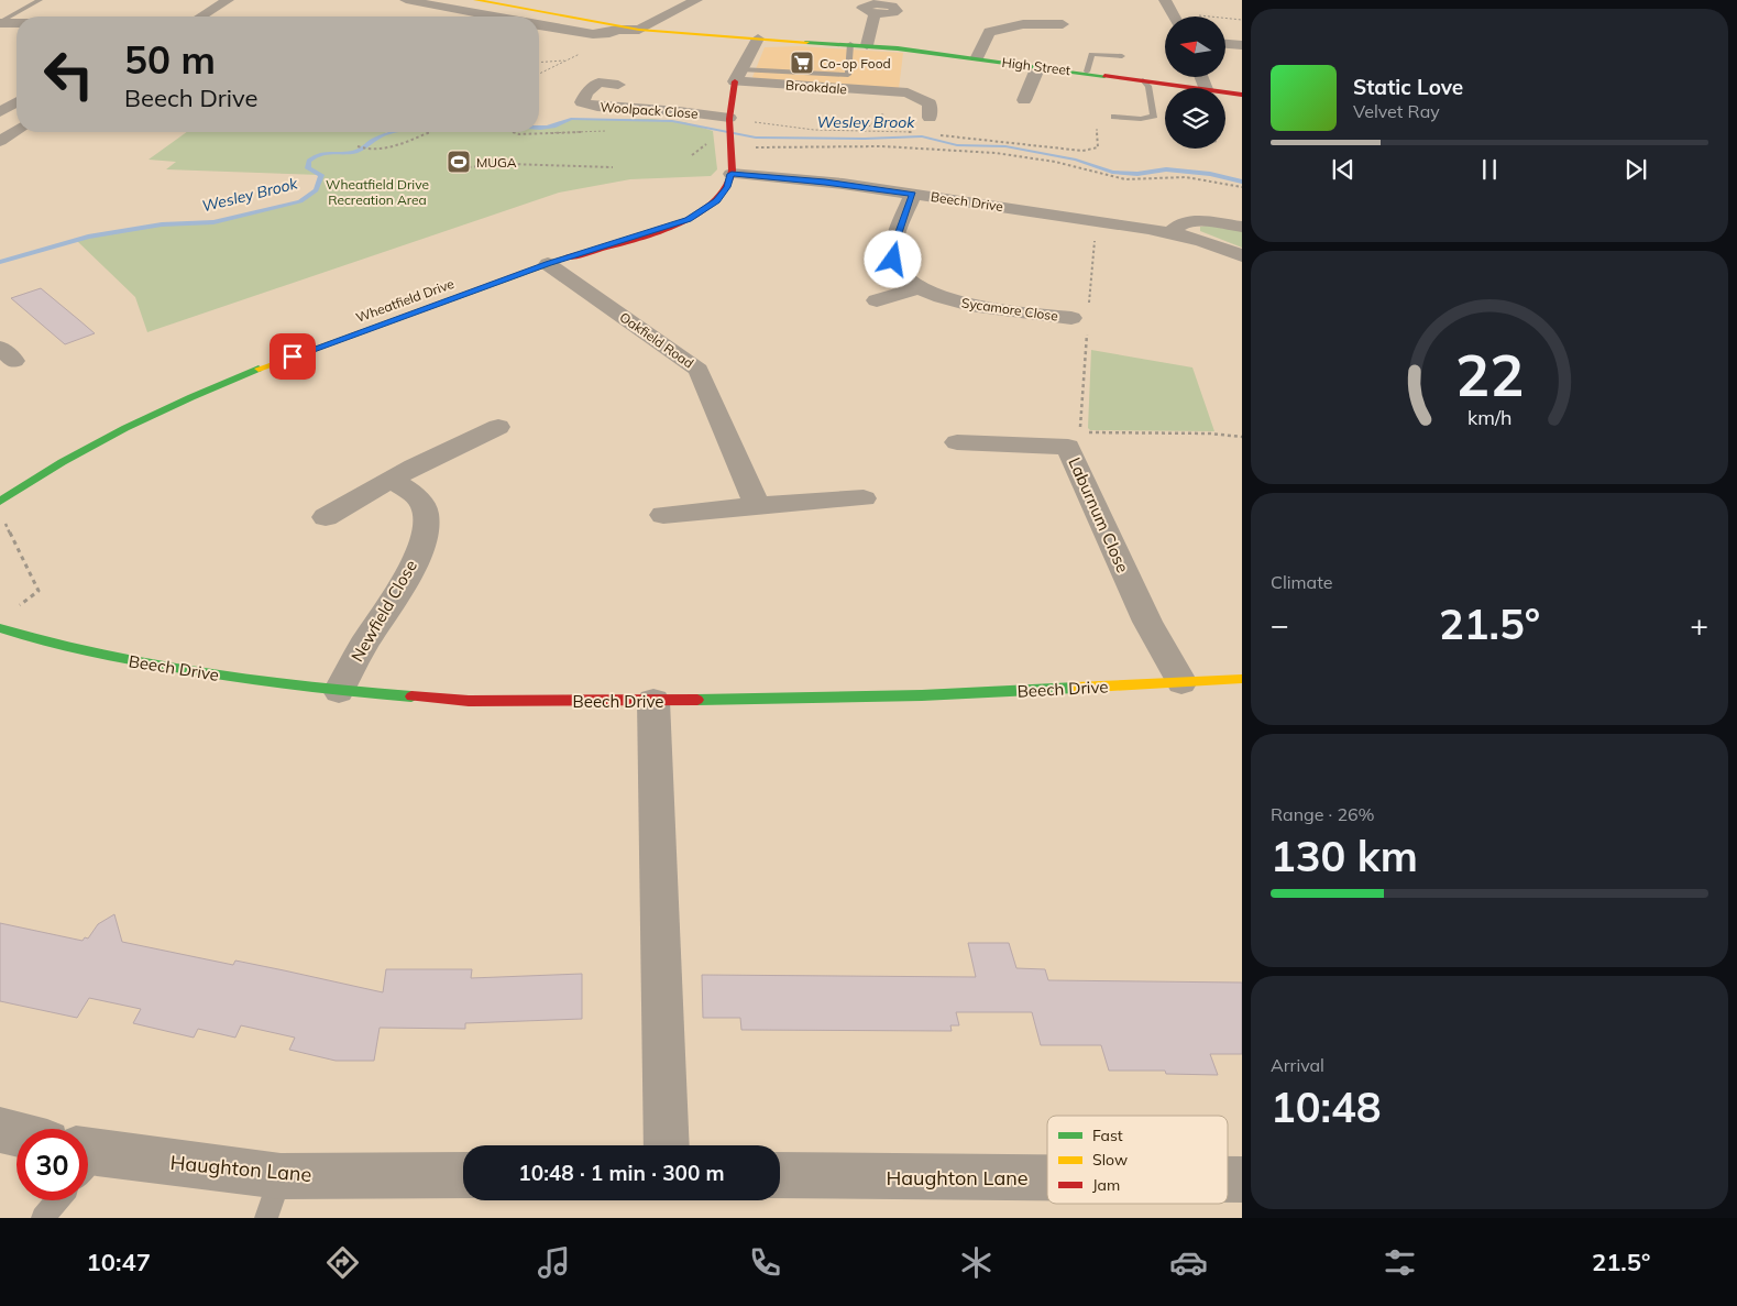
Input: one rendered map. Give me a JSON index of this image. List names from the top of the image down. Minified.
{"streets":{"street":["High Street","Brookdale","Woolpack Close","Beech Drive","Wheatfield Drive","Sycamore Close","Oakfield Road","Laburnum Close","Newfield Close","Haughton Lane"]},"crossings":[["Brookdale","Wheatfield Drive"],["Woolpack Close","Wheatfield Drive"],["Beech Drive","Wheatfield Drive"],["Beech Drive","Sycamore Close"],["Beech Drive","Laburnum Close"],["Beech Drive","Newfield Close"],["Wheatfield Drive","Oakfield Road"]],"water":["Wesley Brook"],"parks":["Wheatfield Drive Recreation Area"],"places":{"supermarket":["Co-op Food"],"sports":["MUGA"]},"legend":["Fast","Slow","Jam"],"north":"left","page":{"turn":["50 m","Beech Drive"],"song":["Static Love","Velvet Ray"],"tile":["Climate",["Range · 26%","130 km"],["Arrival","10:48"]],"heat":["−","21.5°","+"],"limit":"30","trip":"10:48 · 1 min · 300 m","tabs":["10:47","21.5°"],"gauge":["22","km/h"]}}
